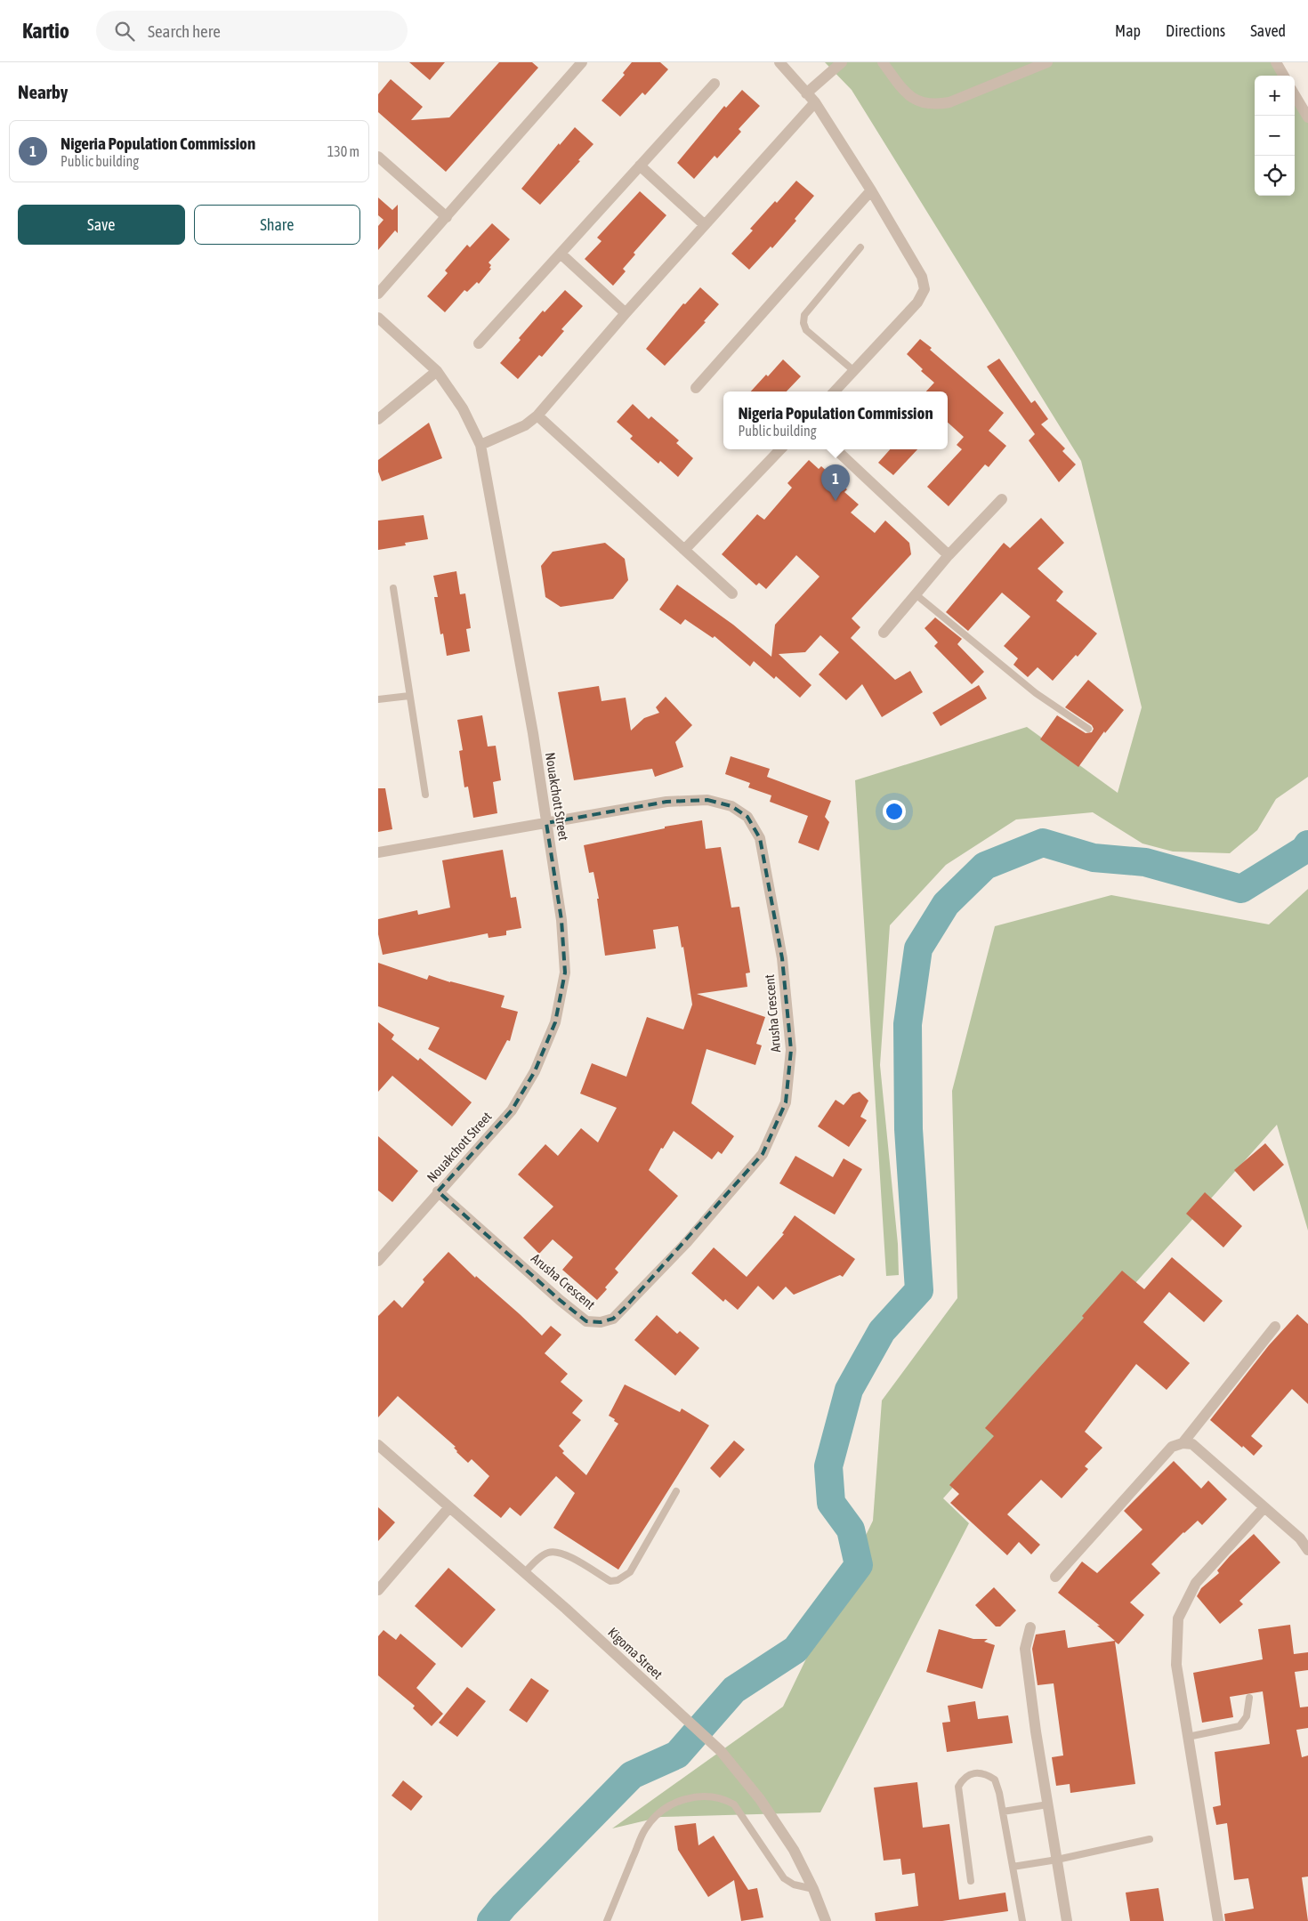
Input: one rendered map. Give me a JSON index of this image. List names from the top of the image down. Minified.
{"streets":{"street":["Nouakchott Street","Arusha Crescent","Kigoma Street"]},"crossings":[["Nouakchott Street","Arusha Crescent"]],"page":{"header":"Kartio","search":"Search here","nav":["Map","Directions","Saved"],"heading":"Nearby","map_buttons":["+","−"],"list":[{"mark":"1","name":"Nigeria Population Commission","note":"Public building","value":"130 m"}],"buttons":["Save","Share"],"popup":["Nigeria Population Commission","Public building"],"pins":"1"}}
